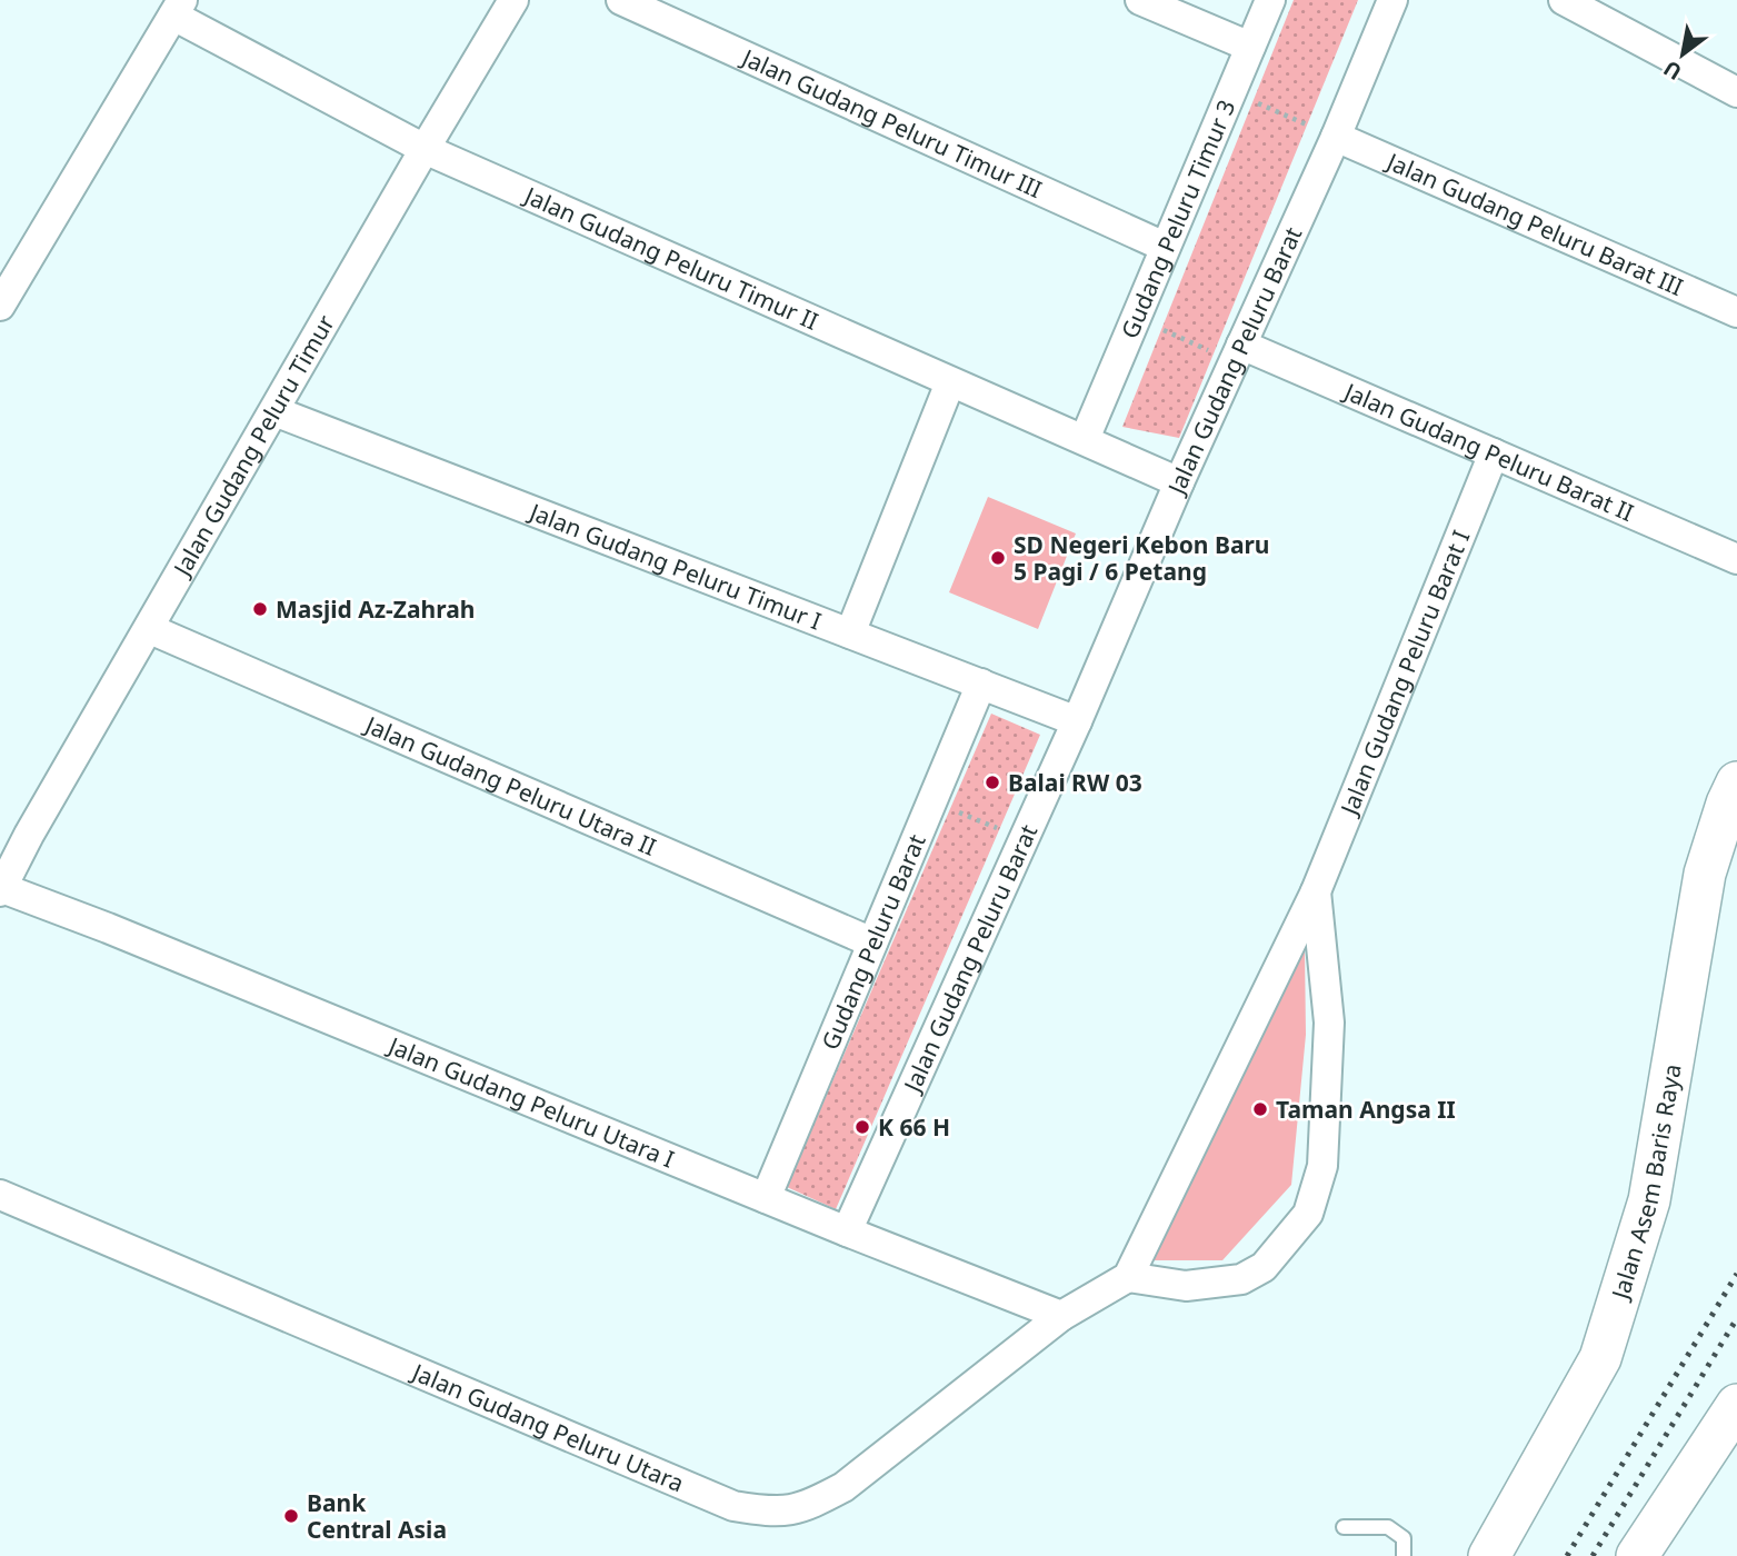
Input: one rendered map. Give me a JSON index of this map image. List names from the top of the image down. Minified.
{"streets":{"street":["Jalan Gudang Peluru Timur III","Gudang Peluru Timur 3","Jalan Gudang Peluru Barat III","Jalan Gudang Peluru Timur II","Jalan Gudang Peluru Barat","Jalan Gudang Peluru Timur","Jalan Gudang Peluru Barat II","Jalan Gudang Peluru Timur I","Jalan Gudang Peluru Barat I","Jalan Gudang Peluru Utara II","Gudang Peluru Barat","Jalan Gudang Peluru Utara I","Jalan Asem Baris Raya","Jalan Gudang Peluru Utara"]},"crossings":[["Jalan Gudang Peluru Timur III","Gudang Peluru Timur 3"],["Gudang Peluru Timur 3","Jalan Gudang Peluru Timur II"],["Jalan Gudang Peluru Barat III","Jalan Gudang Peluru Barat"],["Jalan Gudang Peluru Timur II","Jalan Gudang Peluru Barat"],["Jalan Gudang Peluru Timur II","Jalan Gudang Peluru Timur"],["Jalan Gudang Peluru Barat","Jalan Gudang Peluru Barat II"],["Jalan Gudang Peluru Barat","Jalan Gudang Peluru Timur I"],["Jalan Gudang Peluru Barat","Jalan Gudang Peluru Utara I"],["Jalan Gudang Peluru Timur","Jalan Gudang Peluru Timur I"],["Jalan Gudang Peluru Timur","Jalan Gudang Peluru Utara II"],["Jalan Gudang Peluru Timur","Jalan Gudang Peluru Utara I"],["Jalan Gudang Peluru Barat II","Jalan Gudang Peluru Barat I"],["Jalan Gudang Peluru Timur I","Gudang Peluru Barat"],["Jalan Gudang Peluru Utara II","Gudang Peluru Barat"],["Gudang Peluru Barat","Jalan Gudang Peluru Utara I"],["Jalan Gudang Peluru Utara I","Jalan Gudang Peluru Utara"]],"places":["SD Negeri Kebon Baru 5 Pagi / 6 Petang","Masjid Az-Zahrah","Balai RW 03","Taman Angsa II","K 66 H","Bank Central Asia"],"north":"bottom left"}
